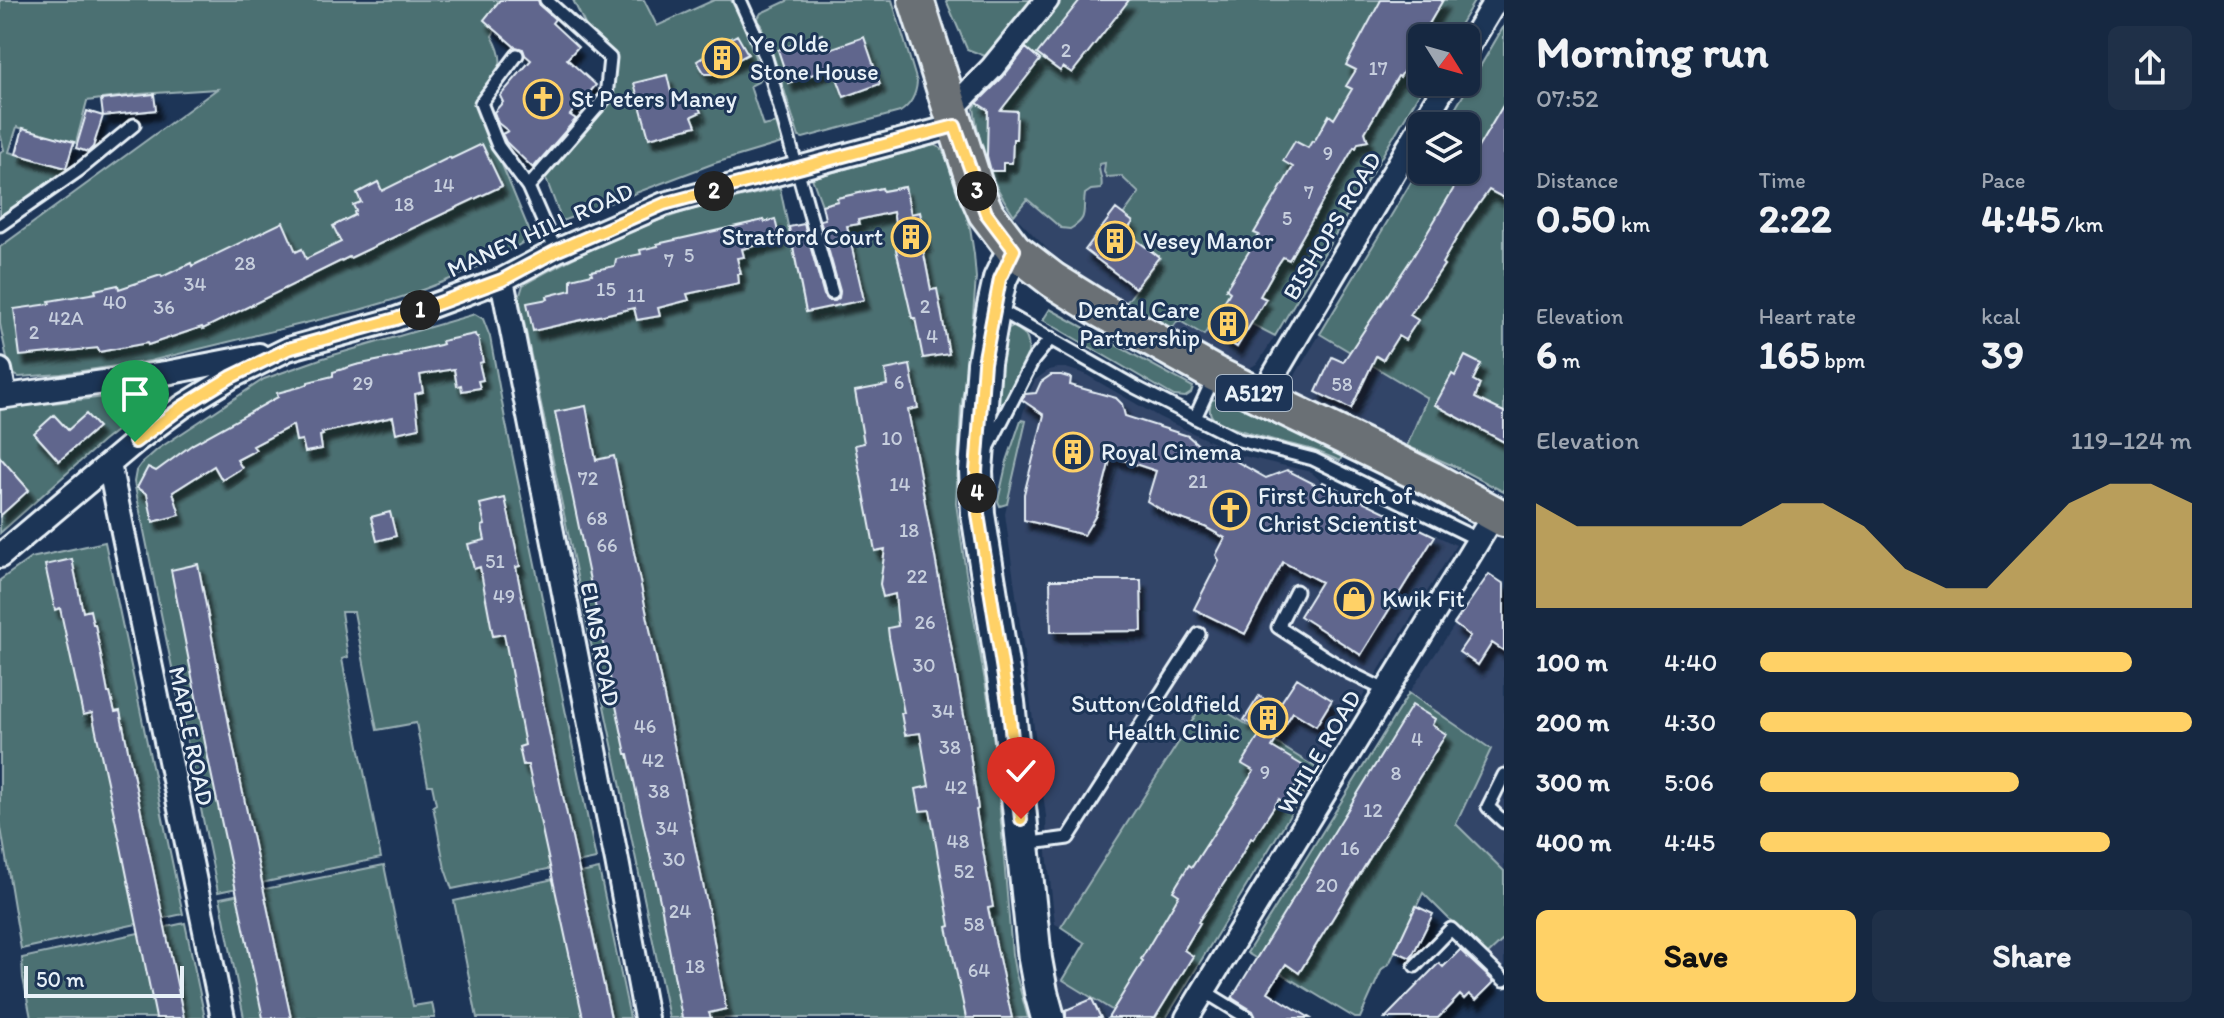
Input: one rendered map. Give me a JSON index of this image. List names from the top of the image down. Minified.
{"streets":{"main road":["A5127"],"street":["BISHOPS ROAD","MANEY HILL ROAD","ELMS ROAD","MAPLE ROAD","WHILE ROAD"]},"crossings":[["BISHOPS ROAD","A5127"],["MANEY HILL ROAD","A5127"],["MANEY HILL ROAD","ELMS ROAD"],["MANEY HILL ROAD","MAPLE ROAD"],["A5127","WHILE ROAD"]],"places":{"building":["Ye Olde Stone House","Stratford Court","Vesey Manor","Dental Care Partnership","Royal Cinema","Sutton Coldfield Health Clinic"],"church":["St Peters Maney","First Church of Christ Scientist"],"shop":["Kwik Fit"]},"house_numbers":["2","17","9","14","7","18","5","5","7","28","34","15","11","40","2","36","42A","2","4","6","29","58","10","72","21","14","68","18","66","51","22","49","26","30","34","46","4","38","42","9","8","42","38","12","34","48","16","30","52","20","24","58","18","64"],"scale_bar":"50 m","north":"bottom right","page":{"heading":["Morning run","07:52"],"stats":[["Distance","0.50 km"],["Time","2:22"],["Pace","4:45 /km"],["Elevation","6 m"],["Heart rate","165 bpm"],["kcal","39"]],"pins":["2","3","1","4"],"chart":["Elevation","119–124 m"],"list":[{"name":"100 m","note":"4:40"},{"name":"200 m","note":"4:30"},{"name":"300 m","note":"5:06"},{"name":"400 m","note":"4:45"}],"buttons":["Save","Share"],"scale":"50 m"}}
